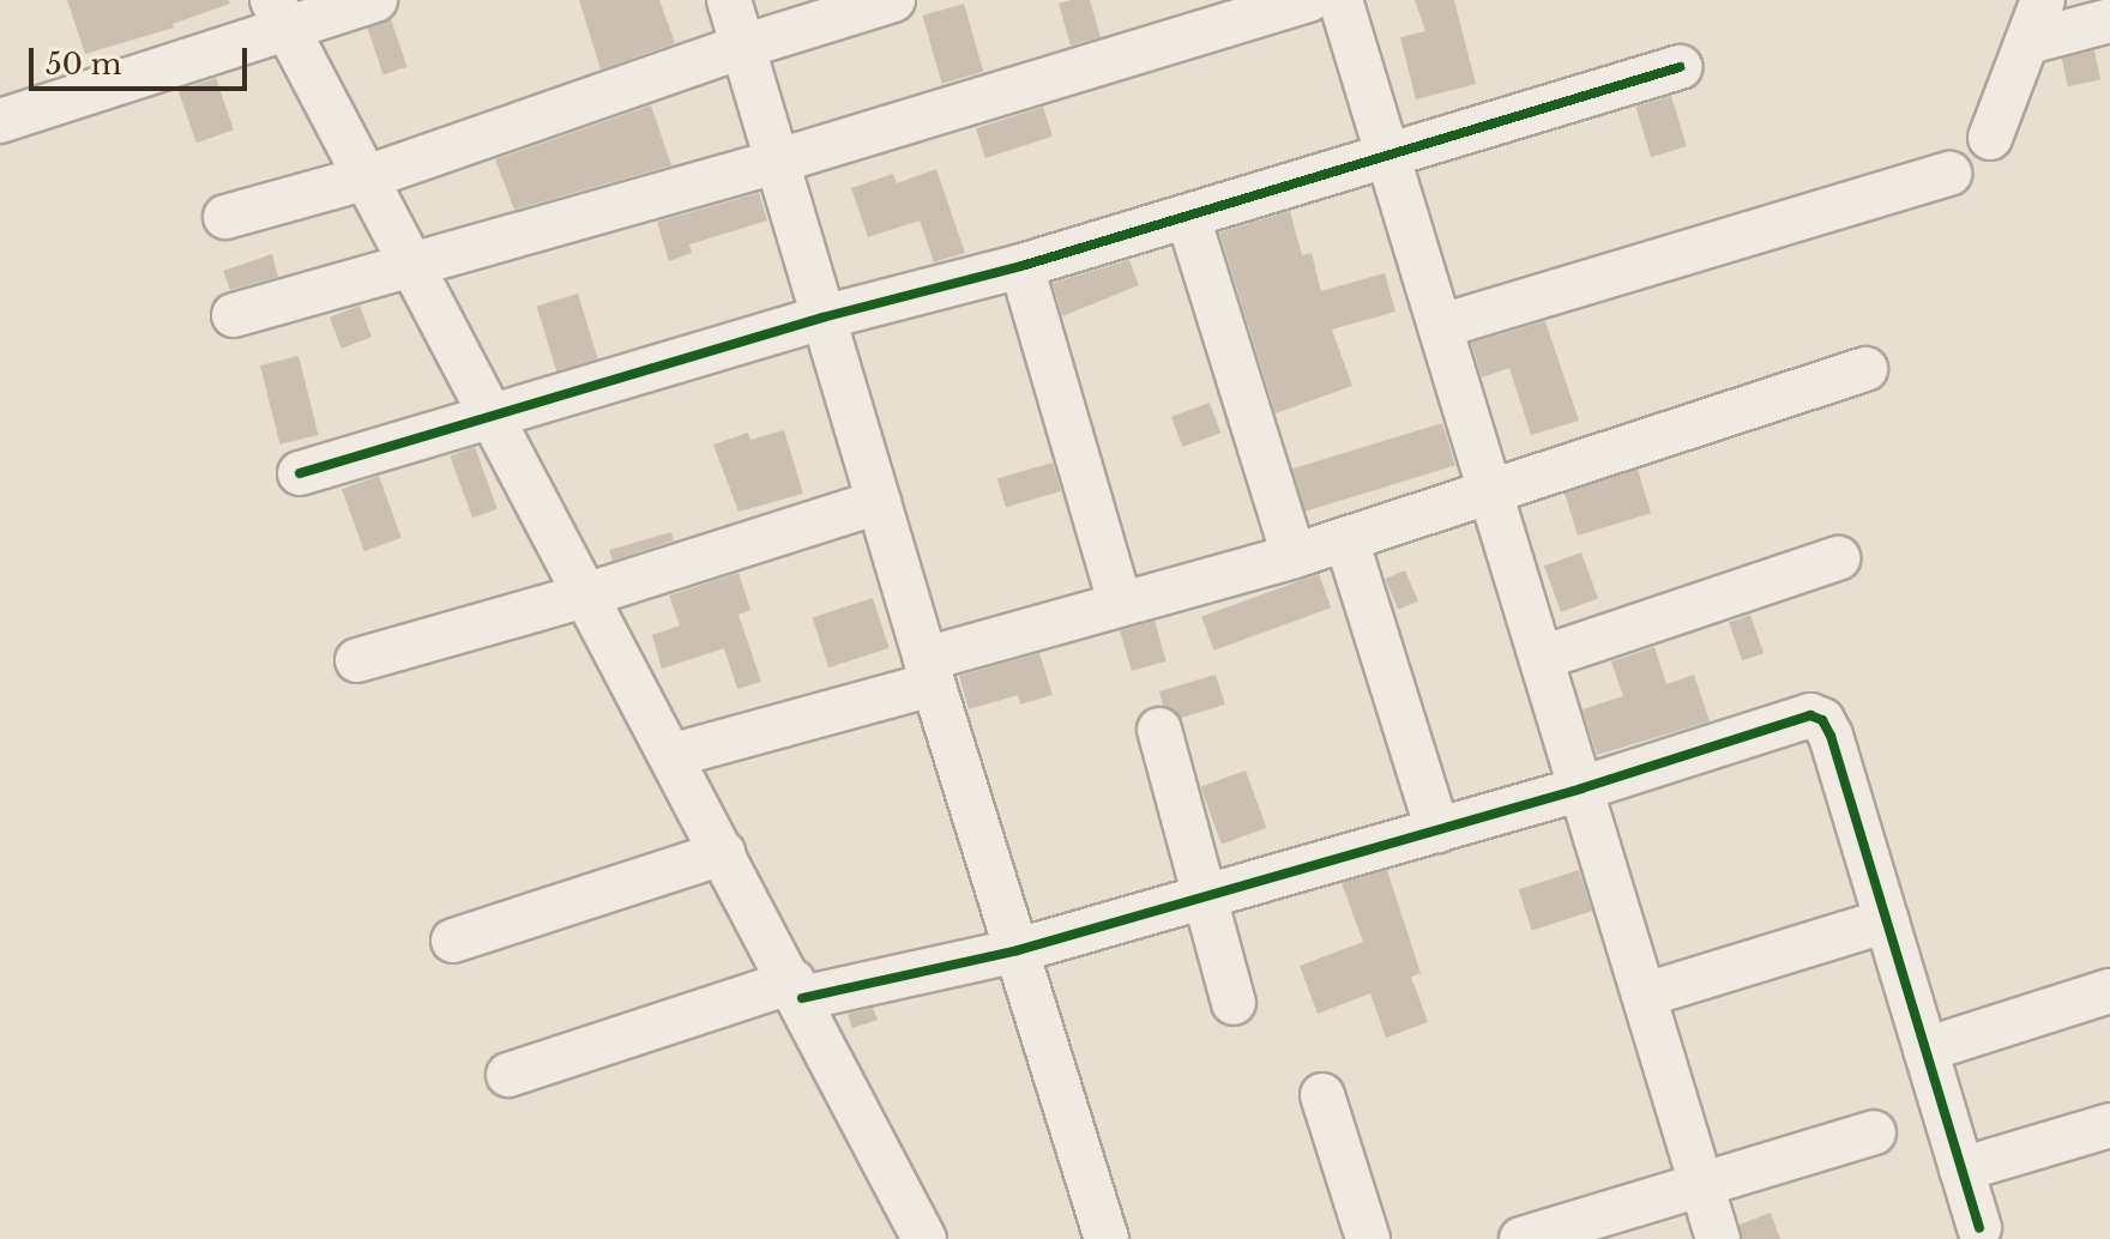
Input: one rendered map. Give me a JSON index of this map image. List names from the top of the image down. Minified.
{"scale_bar":"50 m"}
